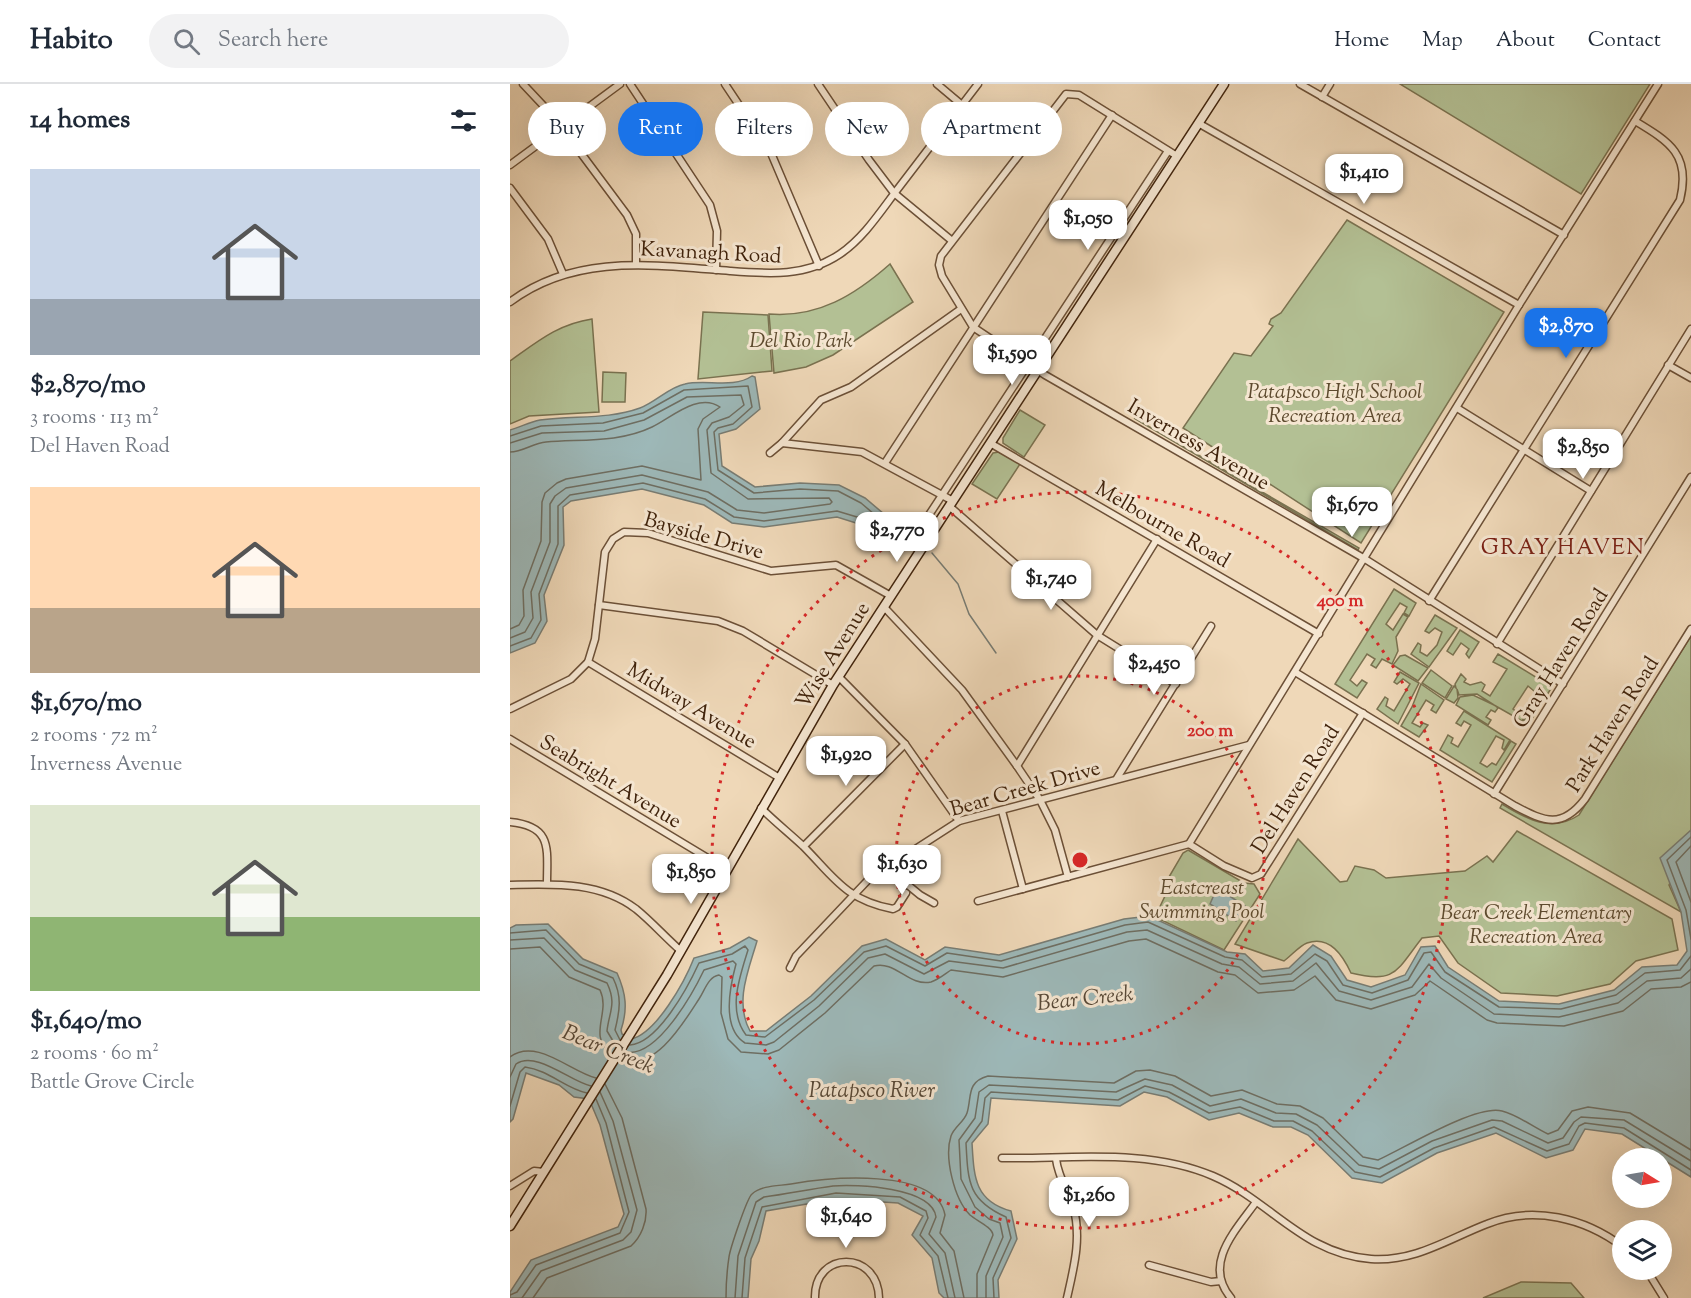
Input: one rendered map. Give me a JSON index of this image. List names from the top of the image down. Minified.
{"streets":{"main road":["Wise Avenue"],"street":["Kavanagh Road","Inverness Avenue","Melbourne Road","Bayside Drive","Gray Haven Road","Midway Avenue","Park Haven Road","Seabright Avenue","Bear Creek Drive","Del Haven Road"]},"crossings":[["Inverness Avenue","Wise Avenue"],["Inverness Avenue","Gray Haven Road"],["Melbourne Road","Wise Avenue"],["Bayside Drive","Wise Avenue"],["Bayside Drive","Midway Avenue"],["Wise Avenue","Midway Avenue"],["Wise Avenue","Seabright Avenue"],["Gray Haven Road","Park Haven Road"]],"districts":["GRAY HAVEN"],"water":["Bear Creek","Patapsco River"],"parks":["Del Rio Park","Patapsco High School Recreation Area","Eastcreast Swimming Pool","Bear Creek Elementary Recreation Area"],"north":"right","page":{"header":"Habito","search":"Search here","nav":["Home","Map","About","Contact"],"heading":"14 homes","chip":["Buy","Rent","Filters","New","Apartment"],"price":["$1,410","$1,050","$2,870","$1,590","$2,850","$1,670","$2,770","$1,740","$2,450","$1,920","$1,630","$1,850","$1,260","$1,640"],"list":[{"name":"$2,870/mo","note":"3 rooms · 113 m² · Del Haven Road"},{"name":"$1,670/mo","note":"2 rooms · 72 m² · Inverness Avenue"},{"name":"$1,640/mo","note":"2 rooms · 60 m² · Battle Grove Circle"}]},"rings":["400 m","200 m"]}
